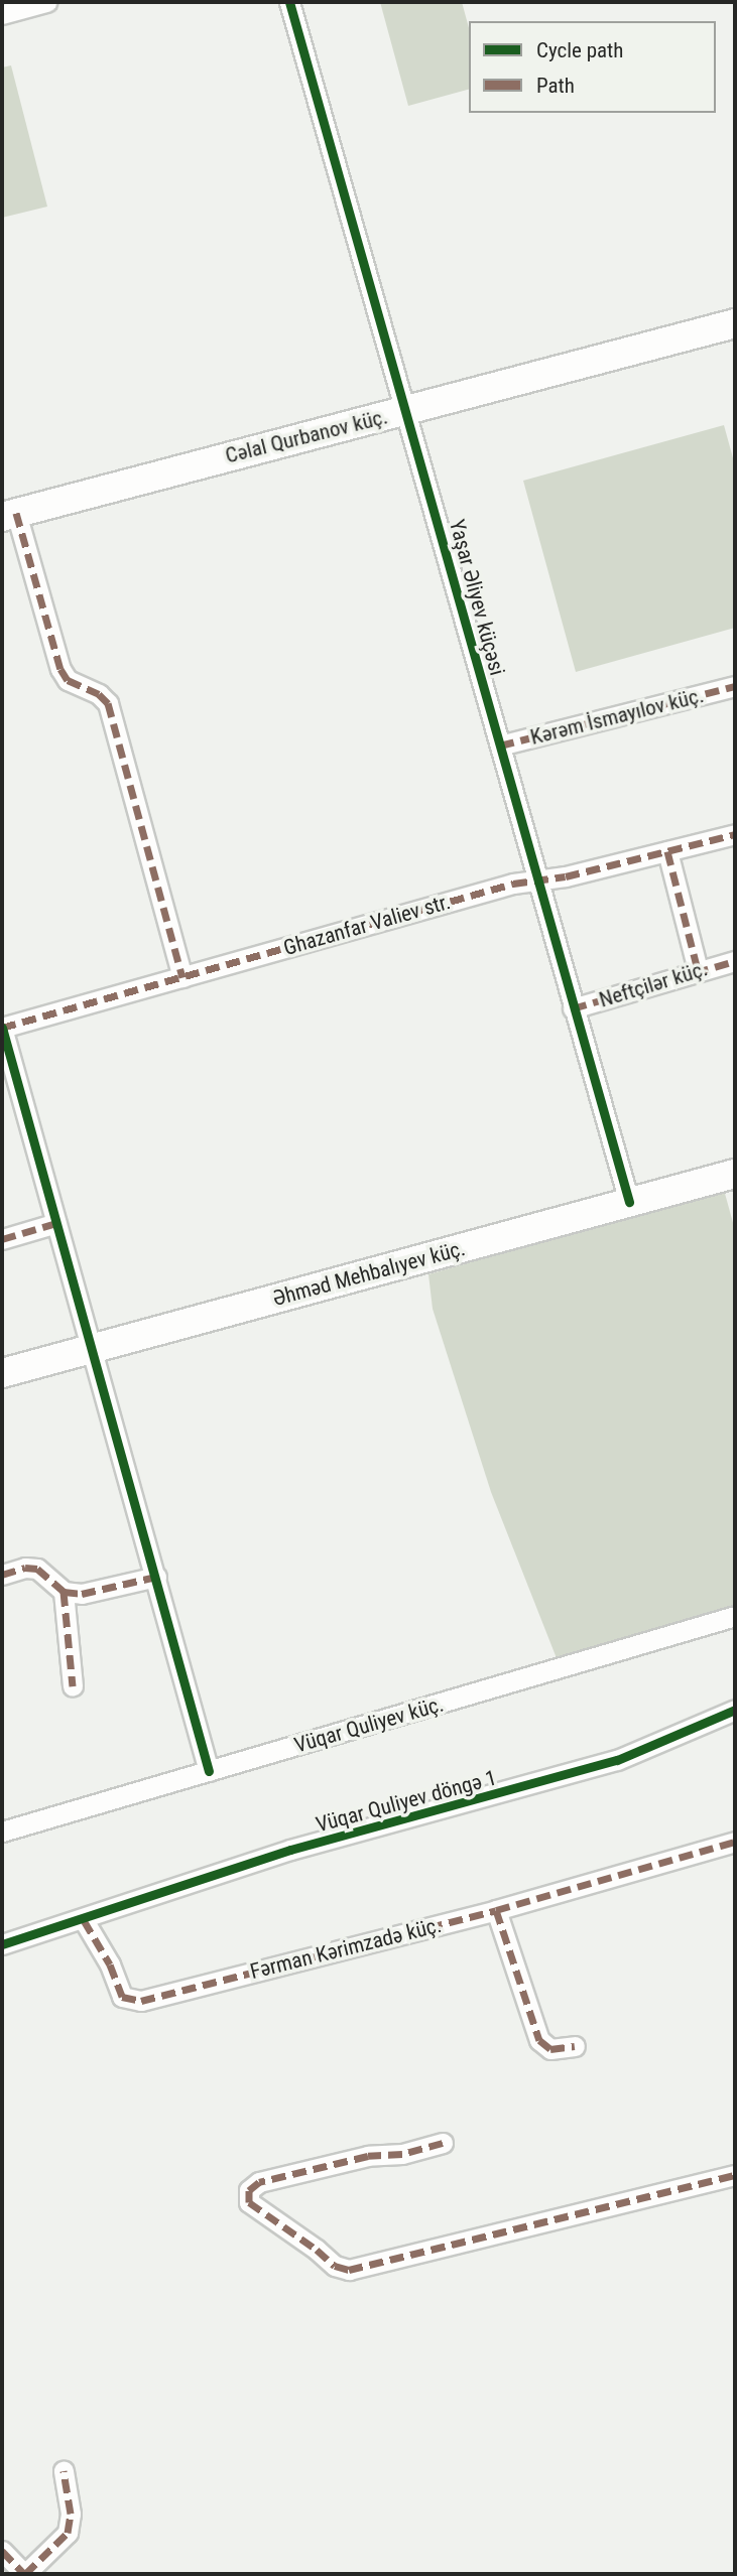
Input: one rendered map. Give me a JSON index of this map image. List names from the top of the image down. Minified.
{"streets":{"street":["Cəlal Qurbanov küç.","Yaşar Əliyev küçəsi","Kərəm İsmayılov küç.","Ghazanfar Valiev str.","Neftçilər küç.","Əhməd Mehbalıyev küç.","Vüqar Quliyev küç.","Vüqar Quliyev döngə 1","Fərman Kərimzadə küç."]},"crossings":[["Cəlal Qurbanov küç.","Yaşar Əliyev küçəsi"],["Yaşar Əliyev küçəsi","Kərəm İsmayılov küç."],["Yaşar Əliyev küçəsi","Ghazanfar Valiev str."],["Yaşar Əliyev küçəsi","Neftçilər küç."],["Yaşar Əliyev küçəsi","Əhməd Mehbalıyev küç."],["Vüqar Quliyev döngə 1","Fərman Kərimzadə küç."]],"legend":["Cycle path","Path"]}
